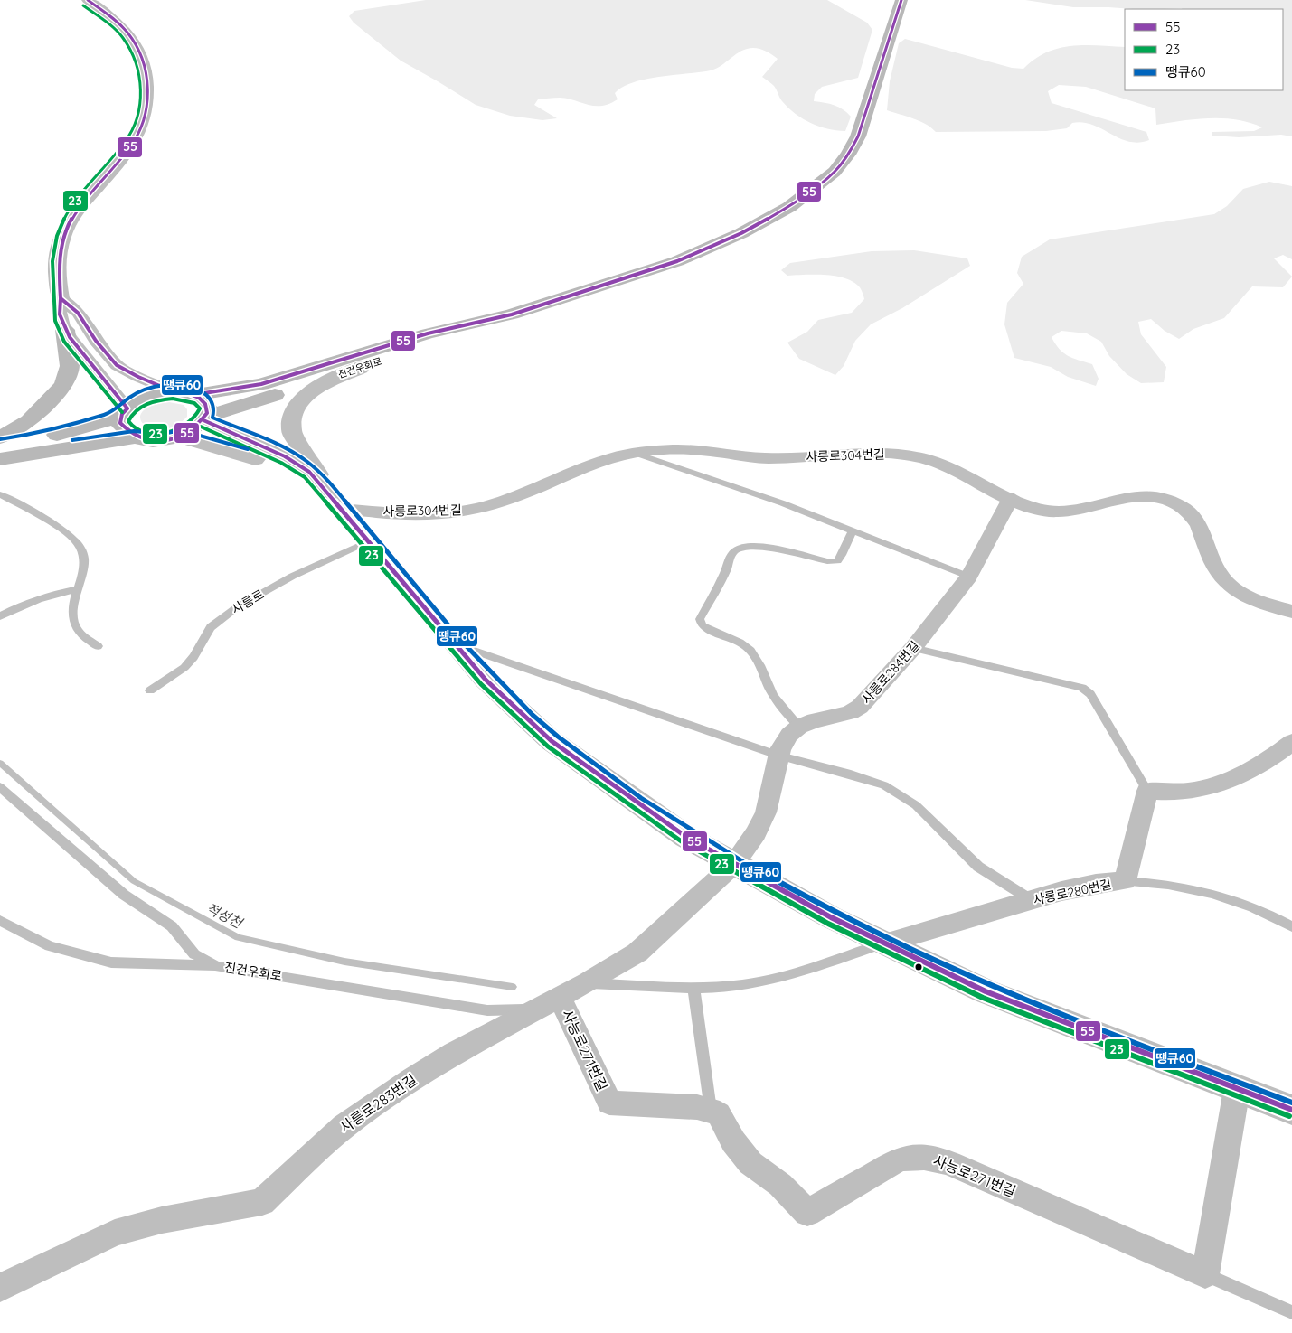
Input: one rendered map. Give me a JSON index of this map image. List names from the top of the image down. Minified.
{"streets":{"main road":["진건우회로"],"street":["사릉로304번길","사릉로284번길","사릉로280번길","사능로271번길","사릉로283번길"],"lane":["사릉로"]},"crossings":[["진건우회로","사능로271번길"],["진건우회로","사릉로283번길"],["사릉로304번길","사릉로284번길"],["사릉로284번길","사릉로283번길"],["사능로271번길","사릉로283번길"]],"water":["적성천"],"lines":["transit line 55","transit line 23","transit line 땡큐60"],"legend":["55","23","땡큐60"]}
